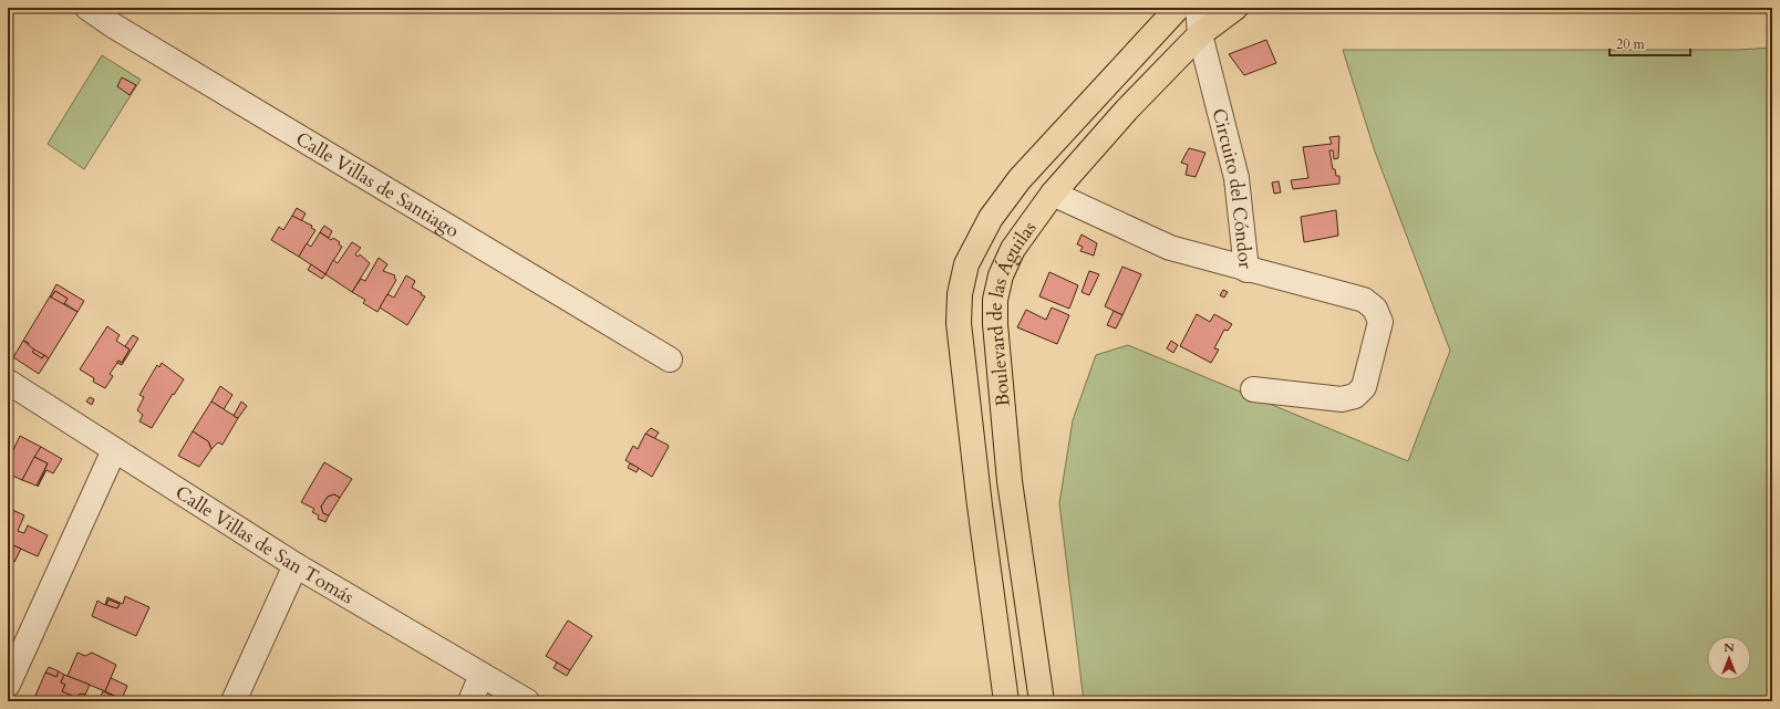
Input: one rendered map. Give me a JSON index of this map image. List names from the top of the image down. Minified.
{"streets":{"main road":["Boulevard de las Águilas"],"street":["Circuito del Cóndor","Calle Villas de Santiago","Calle Villas de San Tomás"]},"crossings":[["Circuito del Cóndor","Boulevard de las Águilas"]],"scale_bar":"20 m","north":"top"}
